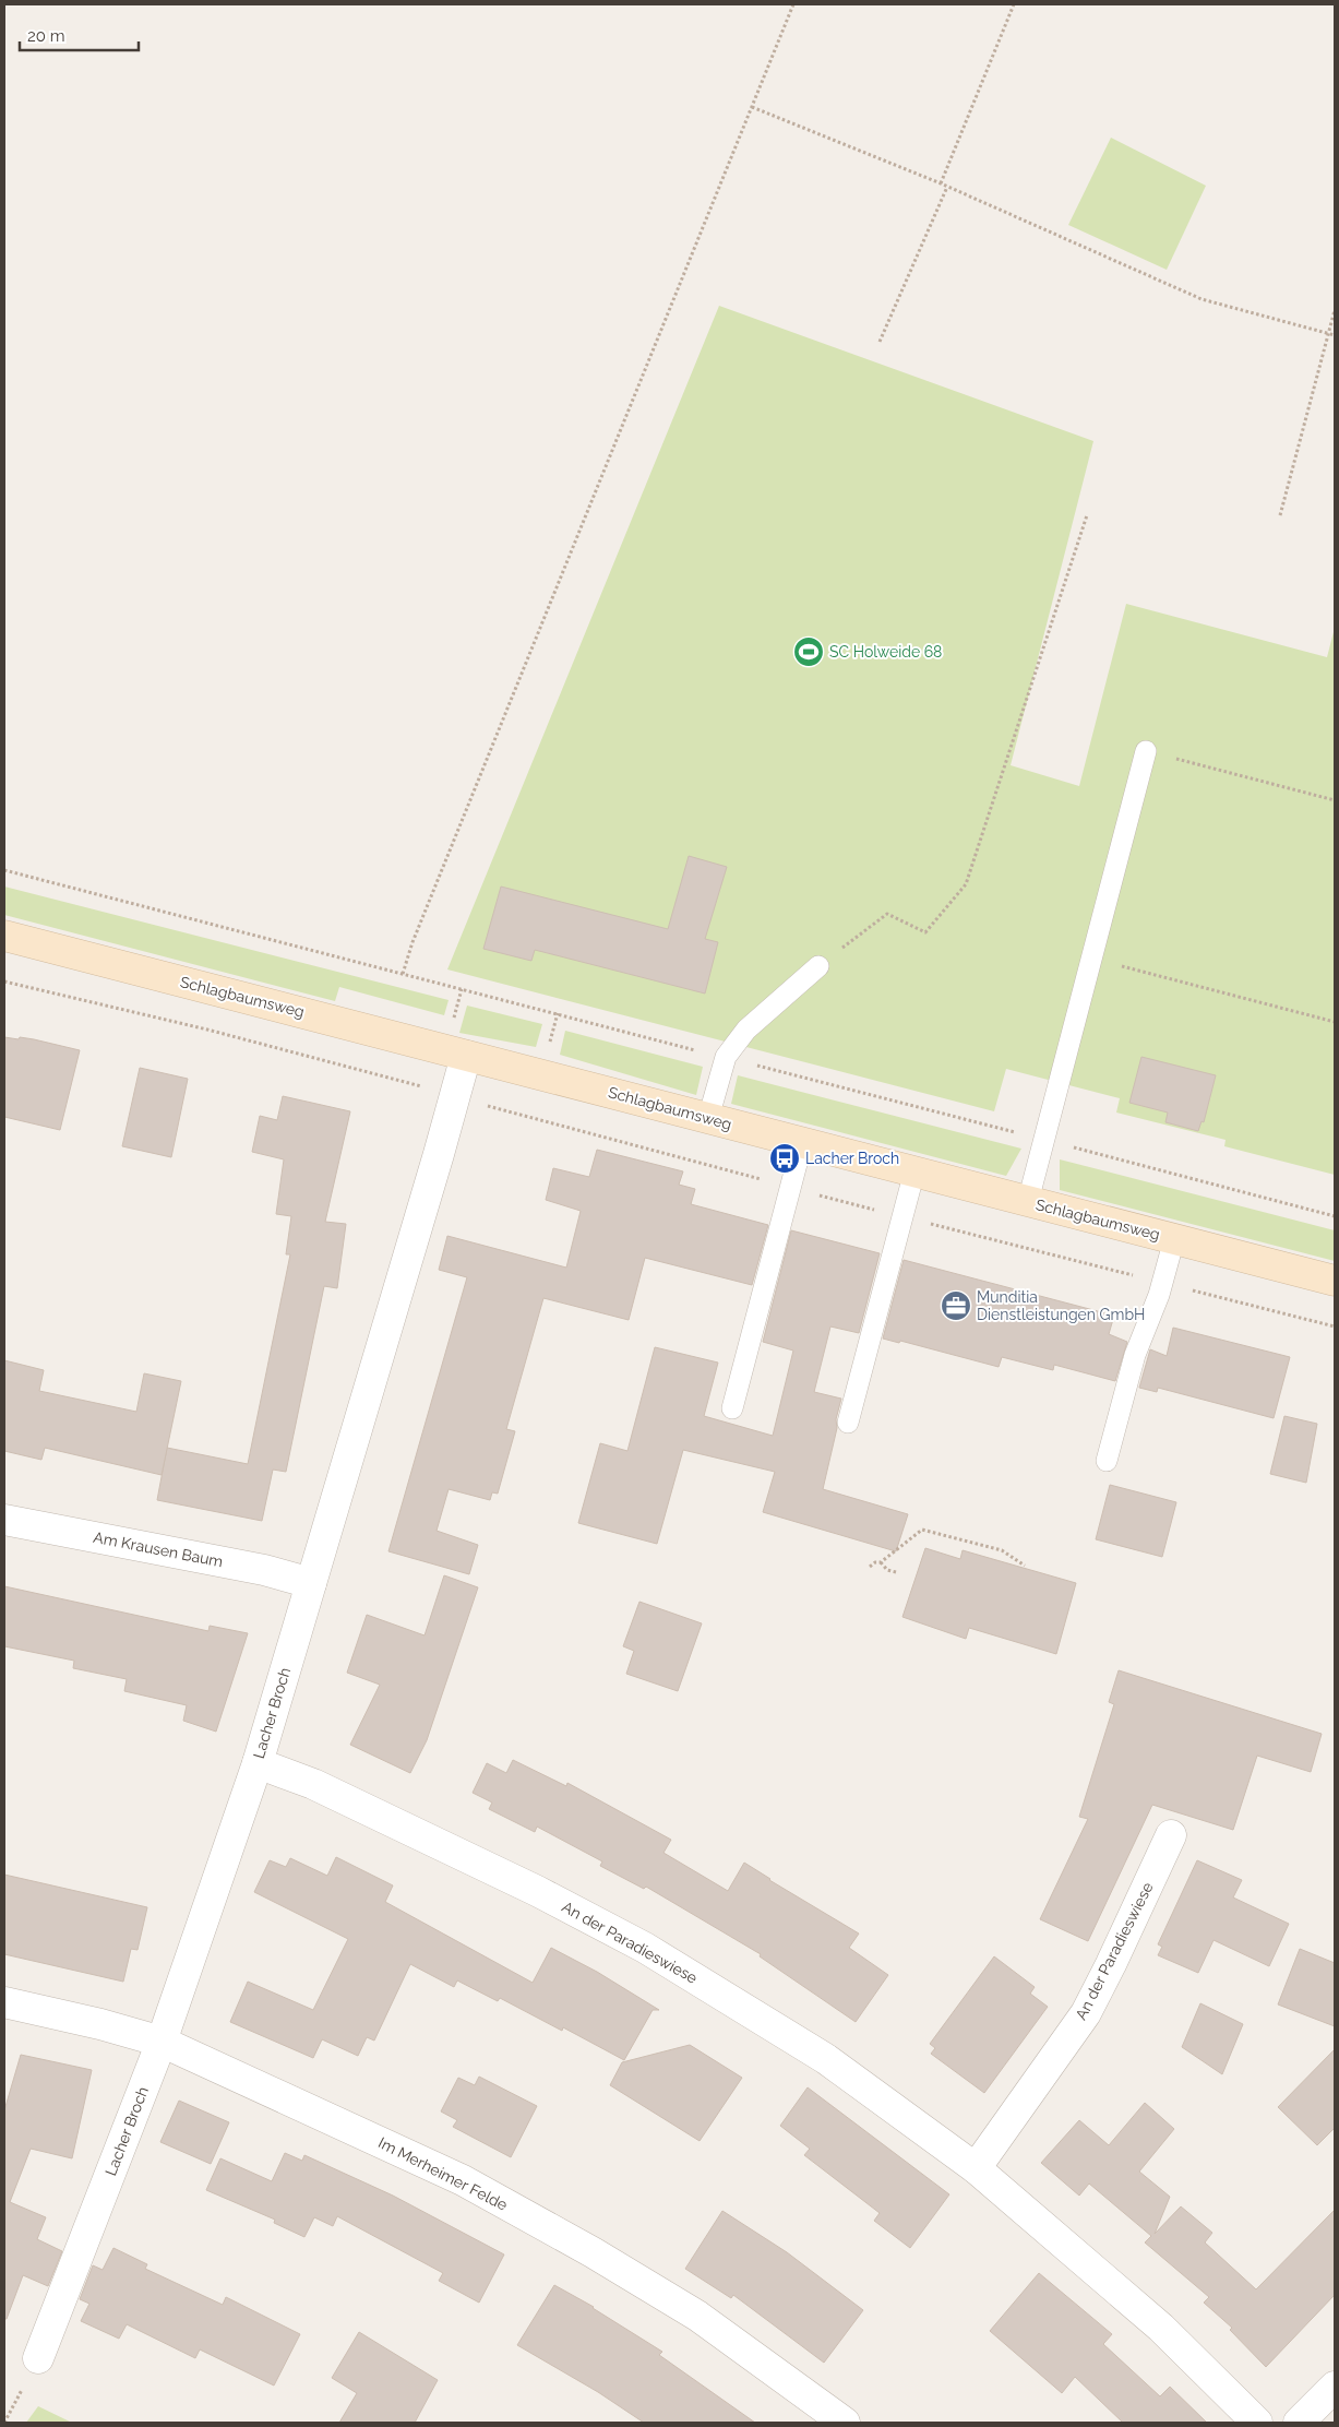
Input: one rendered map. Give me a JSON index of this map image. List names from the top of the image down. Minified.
{"streets":{"main road":["Schlagbaumsweg"],"street":["Am Krausen Baum","Lacher Broch","An der Paradieswiese","Im Merheimer Felde"]},"crossings":[["Schlagbaumsweg","Lacher Broch"],["Am Krausen Baum","Lacher Broch"],["Lacher Broch","An der Paradieswiese"],["Lacher Broch","Im Merheimer Felde"]],"places":{"sports":["SC Holweide 68"],"bus stop":["Lacher Broch"],"office":["Munditia Dienstleistungen GmbH"]},"scale_bar":"20 m"}
